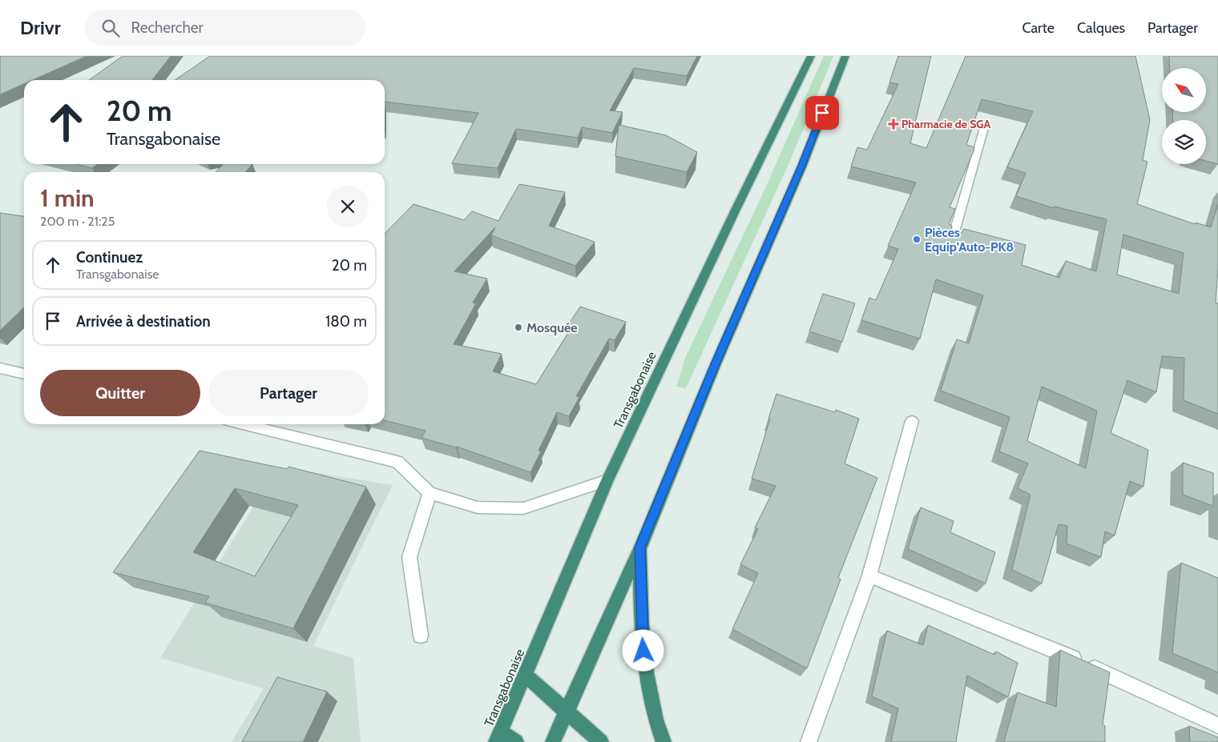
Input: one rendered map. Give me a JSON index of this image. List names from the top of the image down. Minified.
{"streets":{"highway":["Transgabonaise"]},"places":{"health":["Pharmacie de SGA"],"other":["Pièces Equip’Auto-PK8","Mosquée"]},"north":"top left","page":{"header":"Drivr","search":"Rechercher","nav":["Carte","Calques","Partager"],"turn":["20 m","Transgabonaise"],"heading":["1 min","200 m · 21:25"],"list":[{"name":"Continuez","note":"Transgabonaise","value":"20 m"},{"name":"Arrivée à destination","value":"180 m"}],"buttons":["Quitter","Partager"]}}
